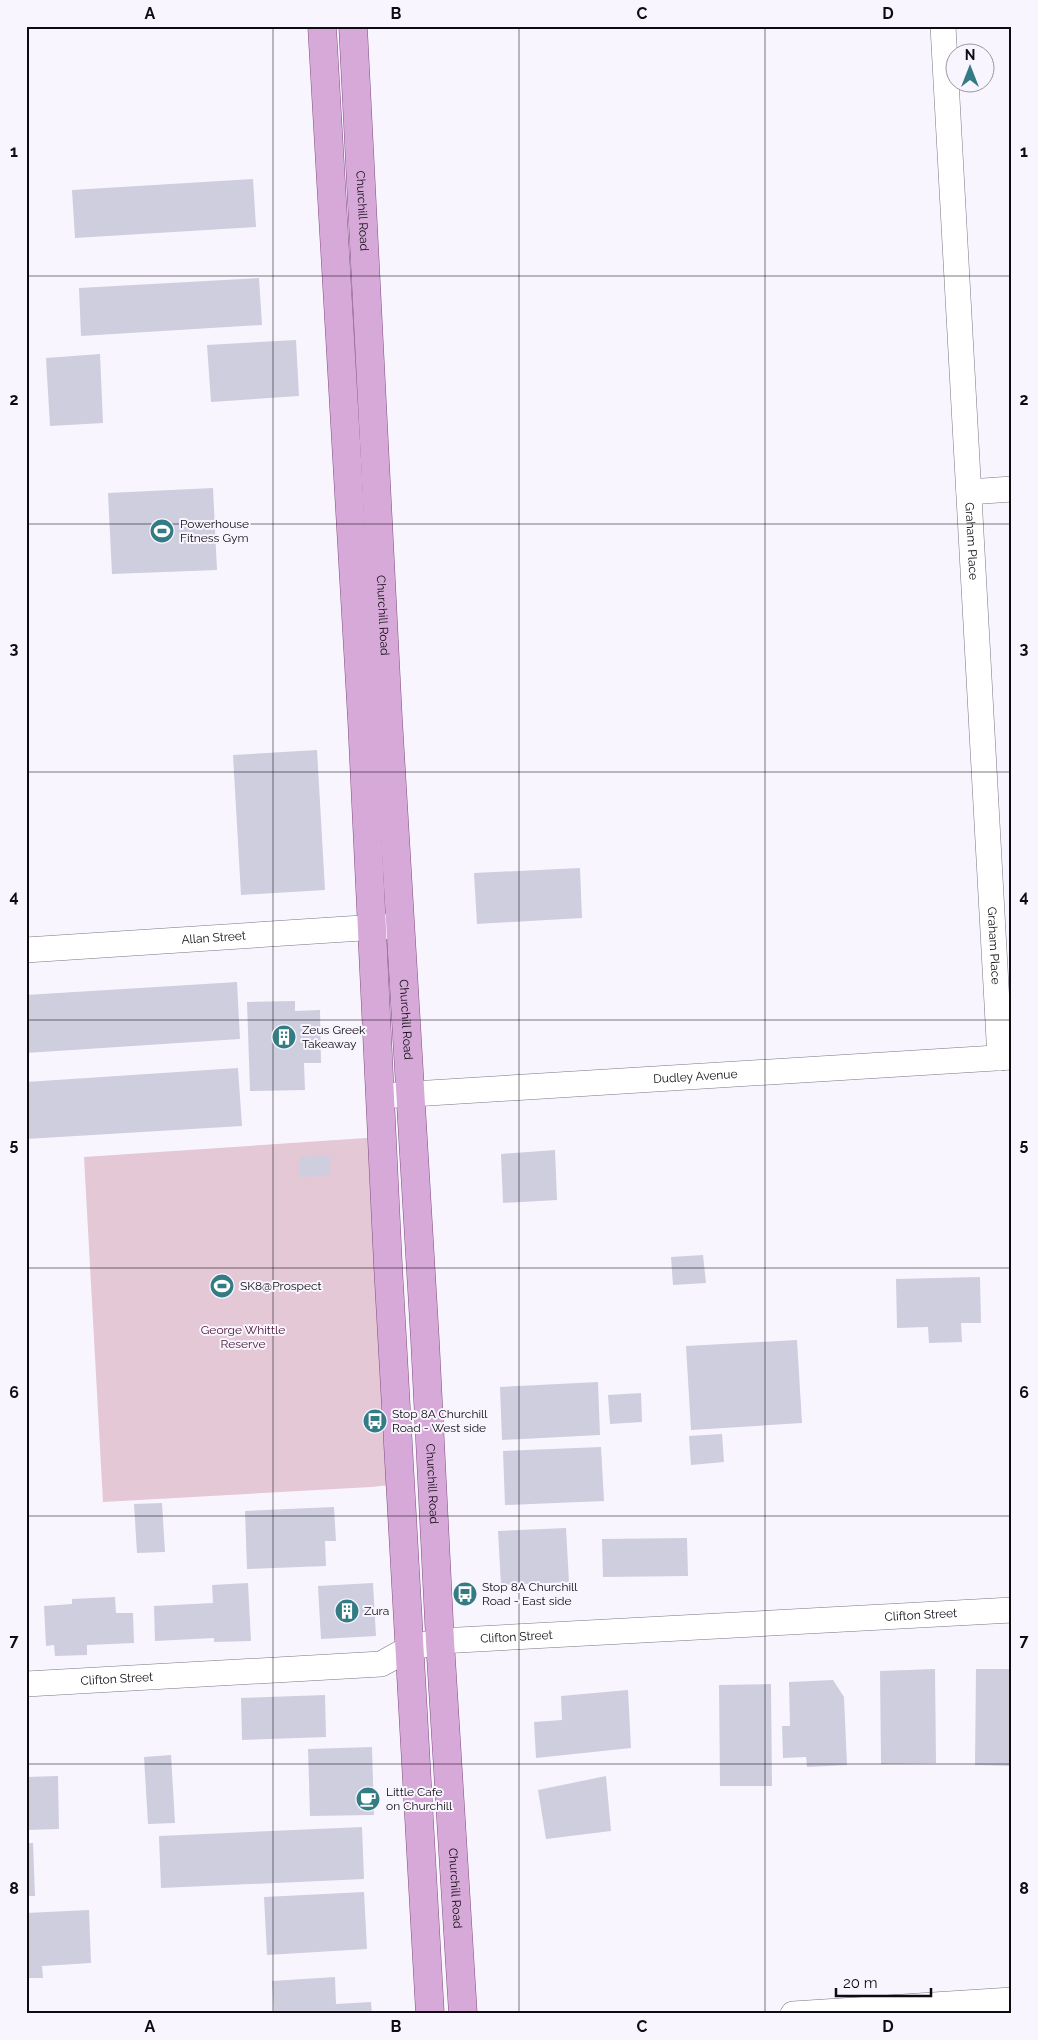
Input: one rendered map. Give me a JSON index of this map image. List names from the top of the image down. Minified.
{"streets":{"main road":["Churchill Road"],"street":["Graham Place","Allan Street","Dudley Avenue","Clifton Street"]},"crossings":[["Churchill Road","Allan Street"],["Churchill Road","Dudley Avenue"],["Churchill Road","Clifton Street"],["Graham Place","Dudley Avenue"]],"parks":["George Whittle Reserve"],"places":{"sports":["Powerhouse Fitness Gym","SK8@Prospect"],"building":["Zeus Greek Takeaway","Zura"],"bus stop":["Stop 8A Churchill Road - West side","Stop 8A Churchill Road - East side"],"cafe":["Little Cafe on Churchill"]},"scale_bar":"20 m","north":"top","grid":{"columns":["A","B","C","D"],"rows":["1","2","3","4","5","6","7","8"]}}
